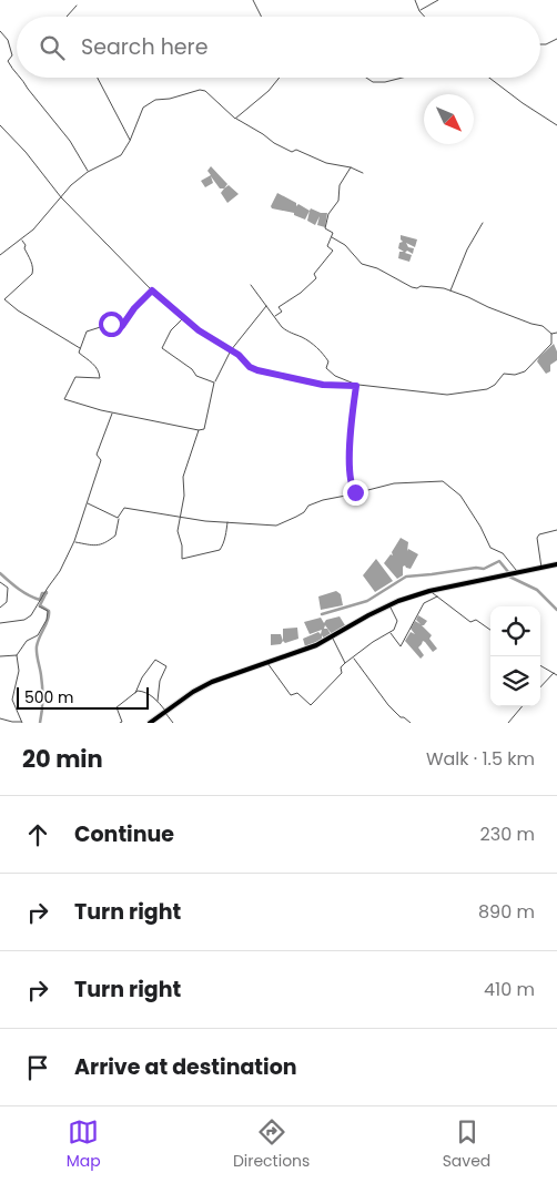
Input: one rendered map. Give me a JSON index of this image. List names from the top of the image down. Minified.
{"scale_bar":"500 m","north":"bottom right","page":{"search":"Search here","scale":"500 m","heading":["20 min","Walk · 1.5 km"],"list":[["Continue","230 m"],["Turn right","890 m"],["Turn right","410 m"],"Arrive at destination"],"nav":["Map","Directions","Saved"]}}
